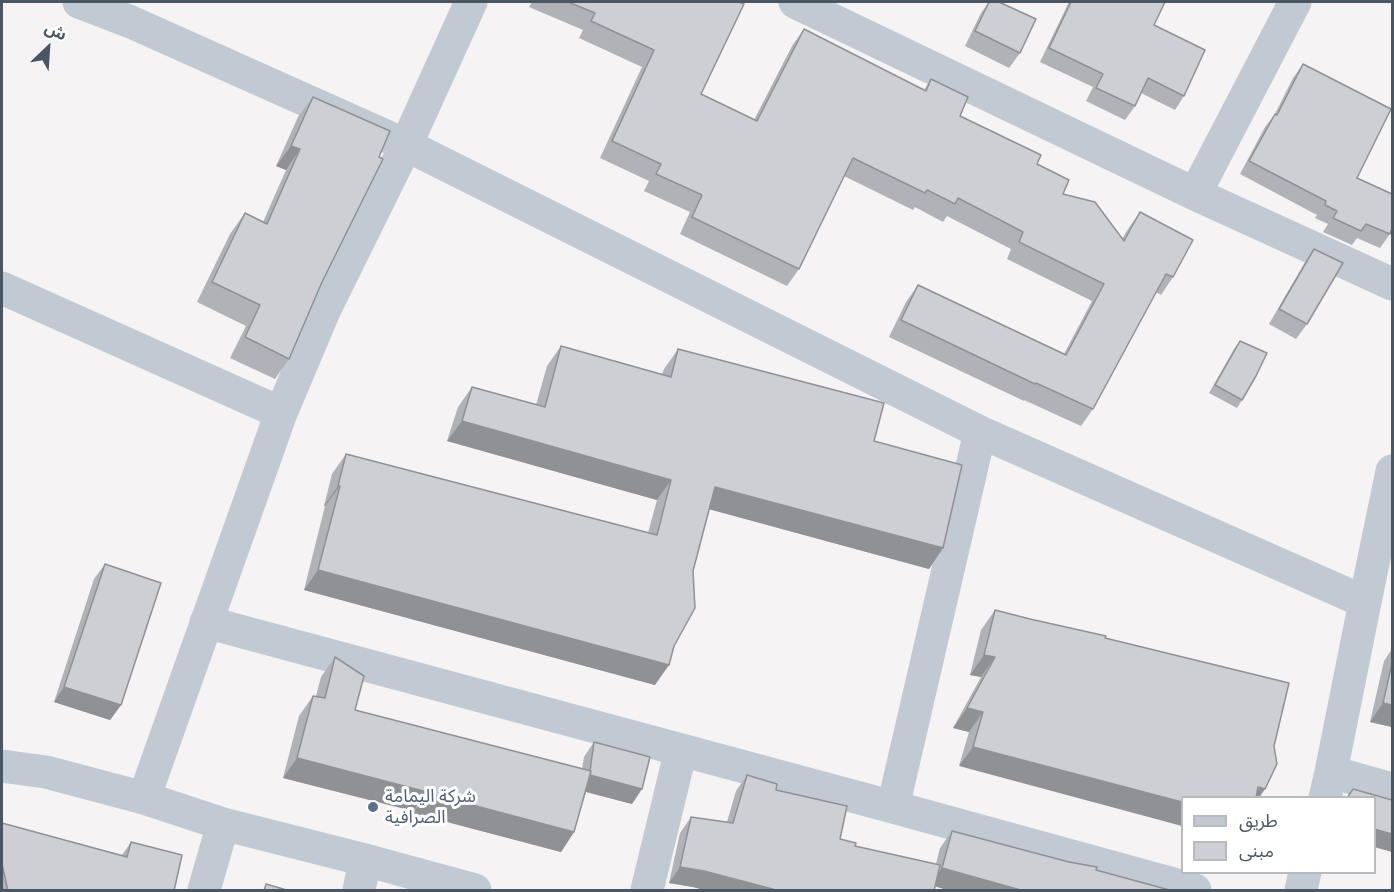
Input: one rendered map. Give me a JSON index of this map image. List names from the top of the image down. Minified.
{"places":["شركة اليمامة الصرافية"],"legend":["طريق","مبنى"],"north":"top right"}
